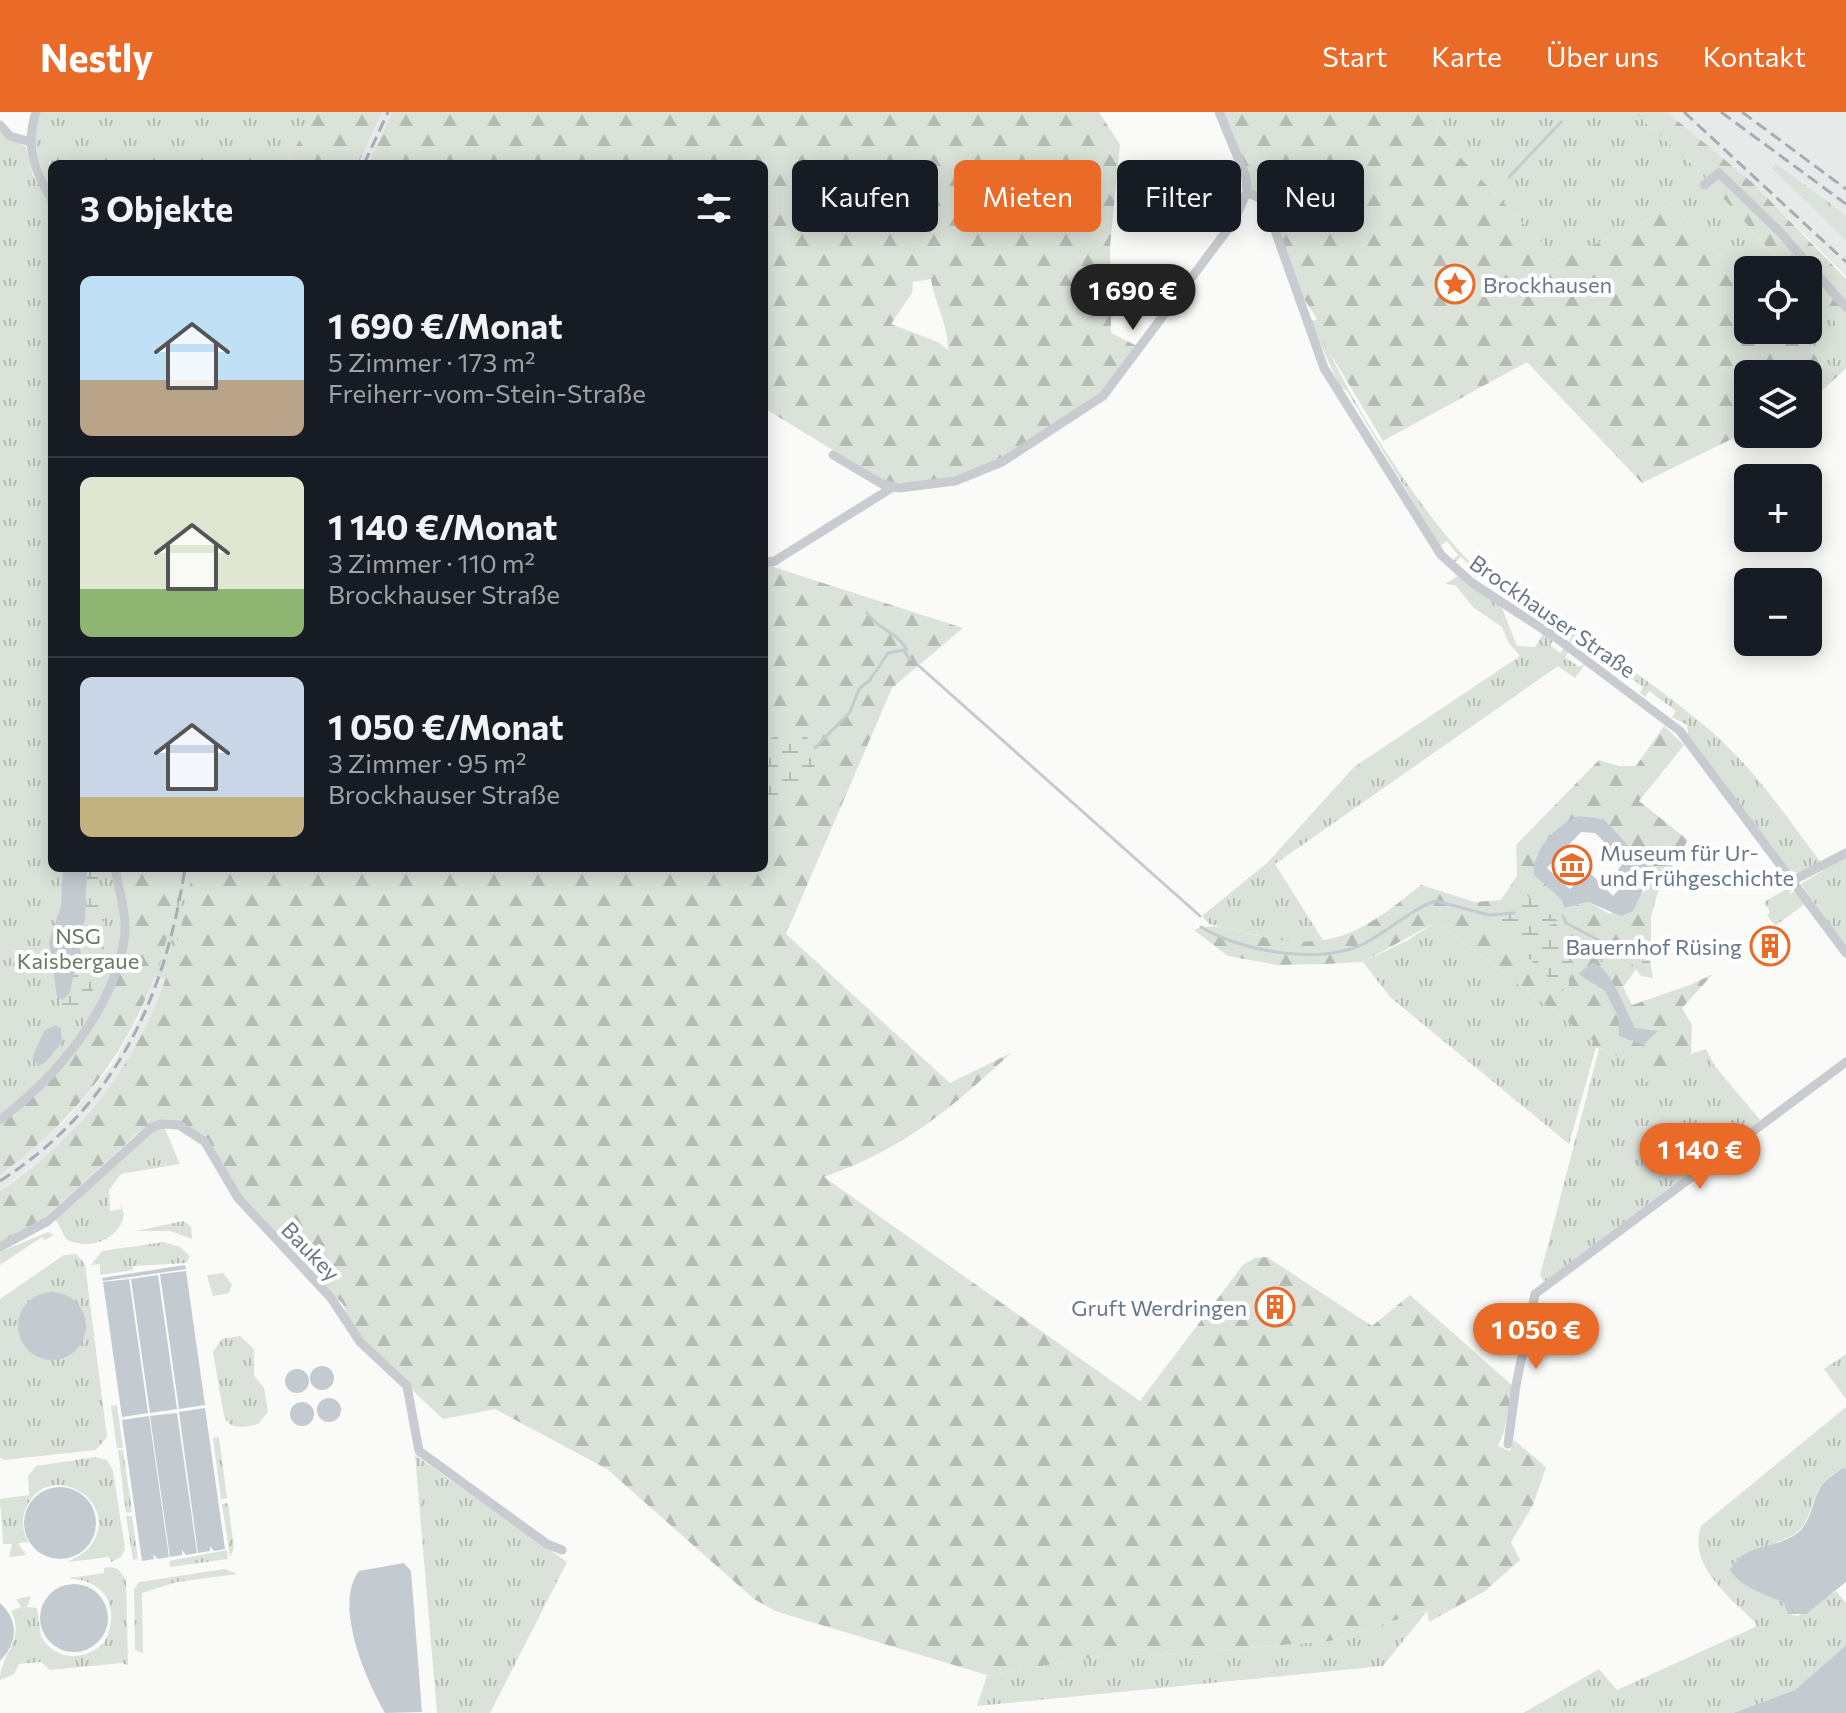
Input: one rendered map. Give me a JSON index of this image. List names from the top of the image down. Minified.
{"streets":{"street":["Brockhauser Straße","Baukey"]},"parks":["NSG Kaisbergaue"],"places":{"place":["Brockhausen"],"museum":["Museum für Ur- und Frühgeschichte"],"building":["Bauernhof Rüsing","Gruft Werdringen"]},"page":{"header":"Nestly","nav":["Start","Karte","Über uns","Kontakt"],"chip":["Kaufen","Mieten","Filter","Neu"],"heading":"3 Objekte","map_buttons":["+","−"],"list":[{"name":"1 690 €/Monat","note":"5 Zimmer · 173 m² · Freiherr-vom-Stein-Straße"},{"name":"1 140 €/Monat","note":"3 Zimmer · 110 m² · Brockhauser Straße"},{"name":"1 050 €/Monat","note":"3 Zimmer · 95 m² · Brockhauser Straße"}],"price":["1 690 €","1 140 €","1 050 €"]}}
